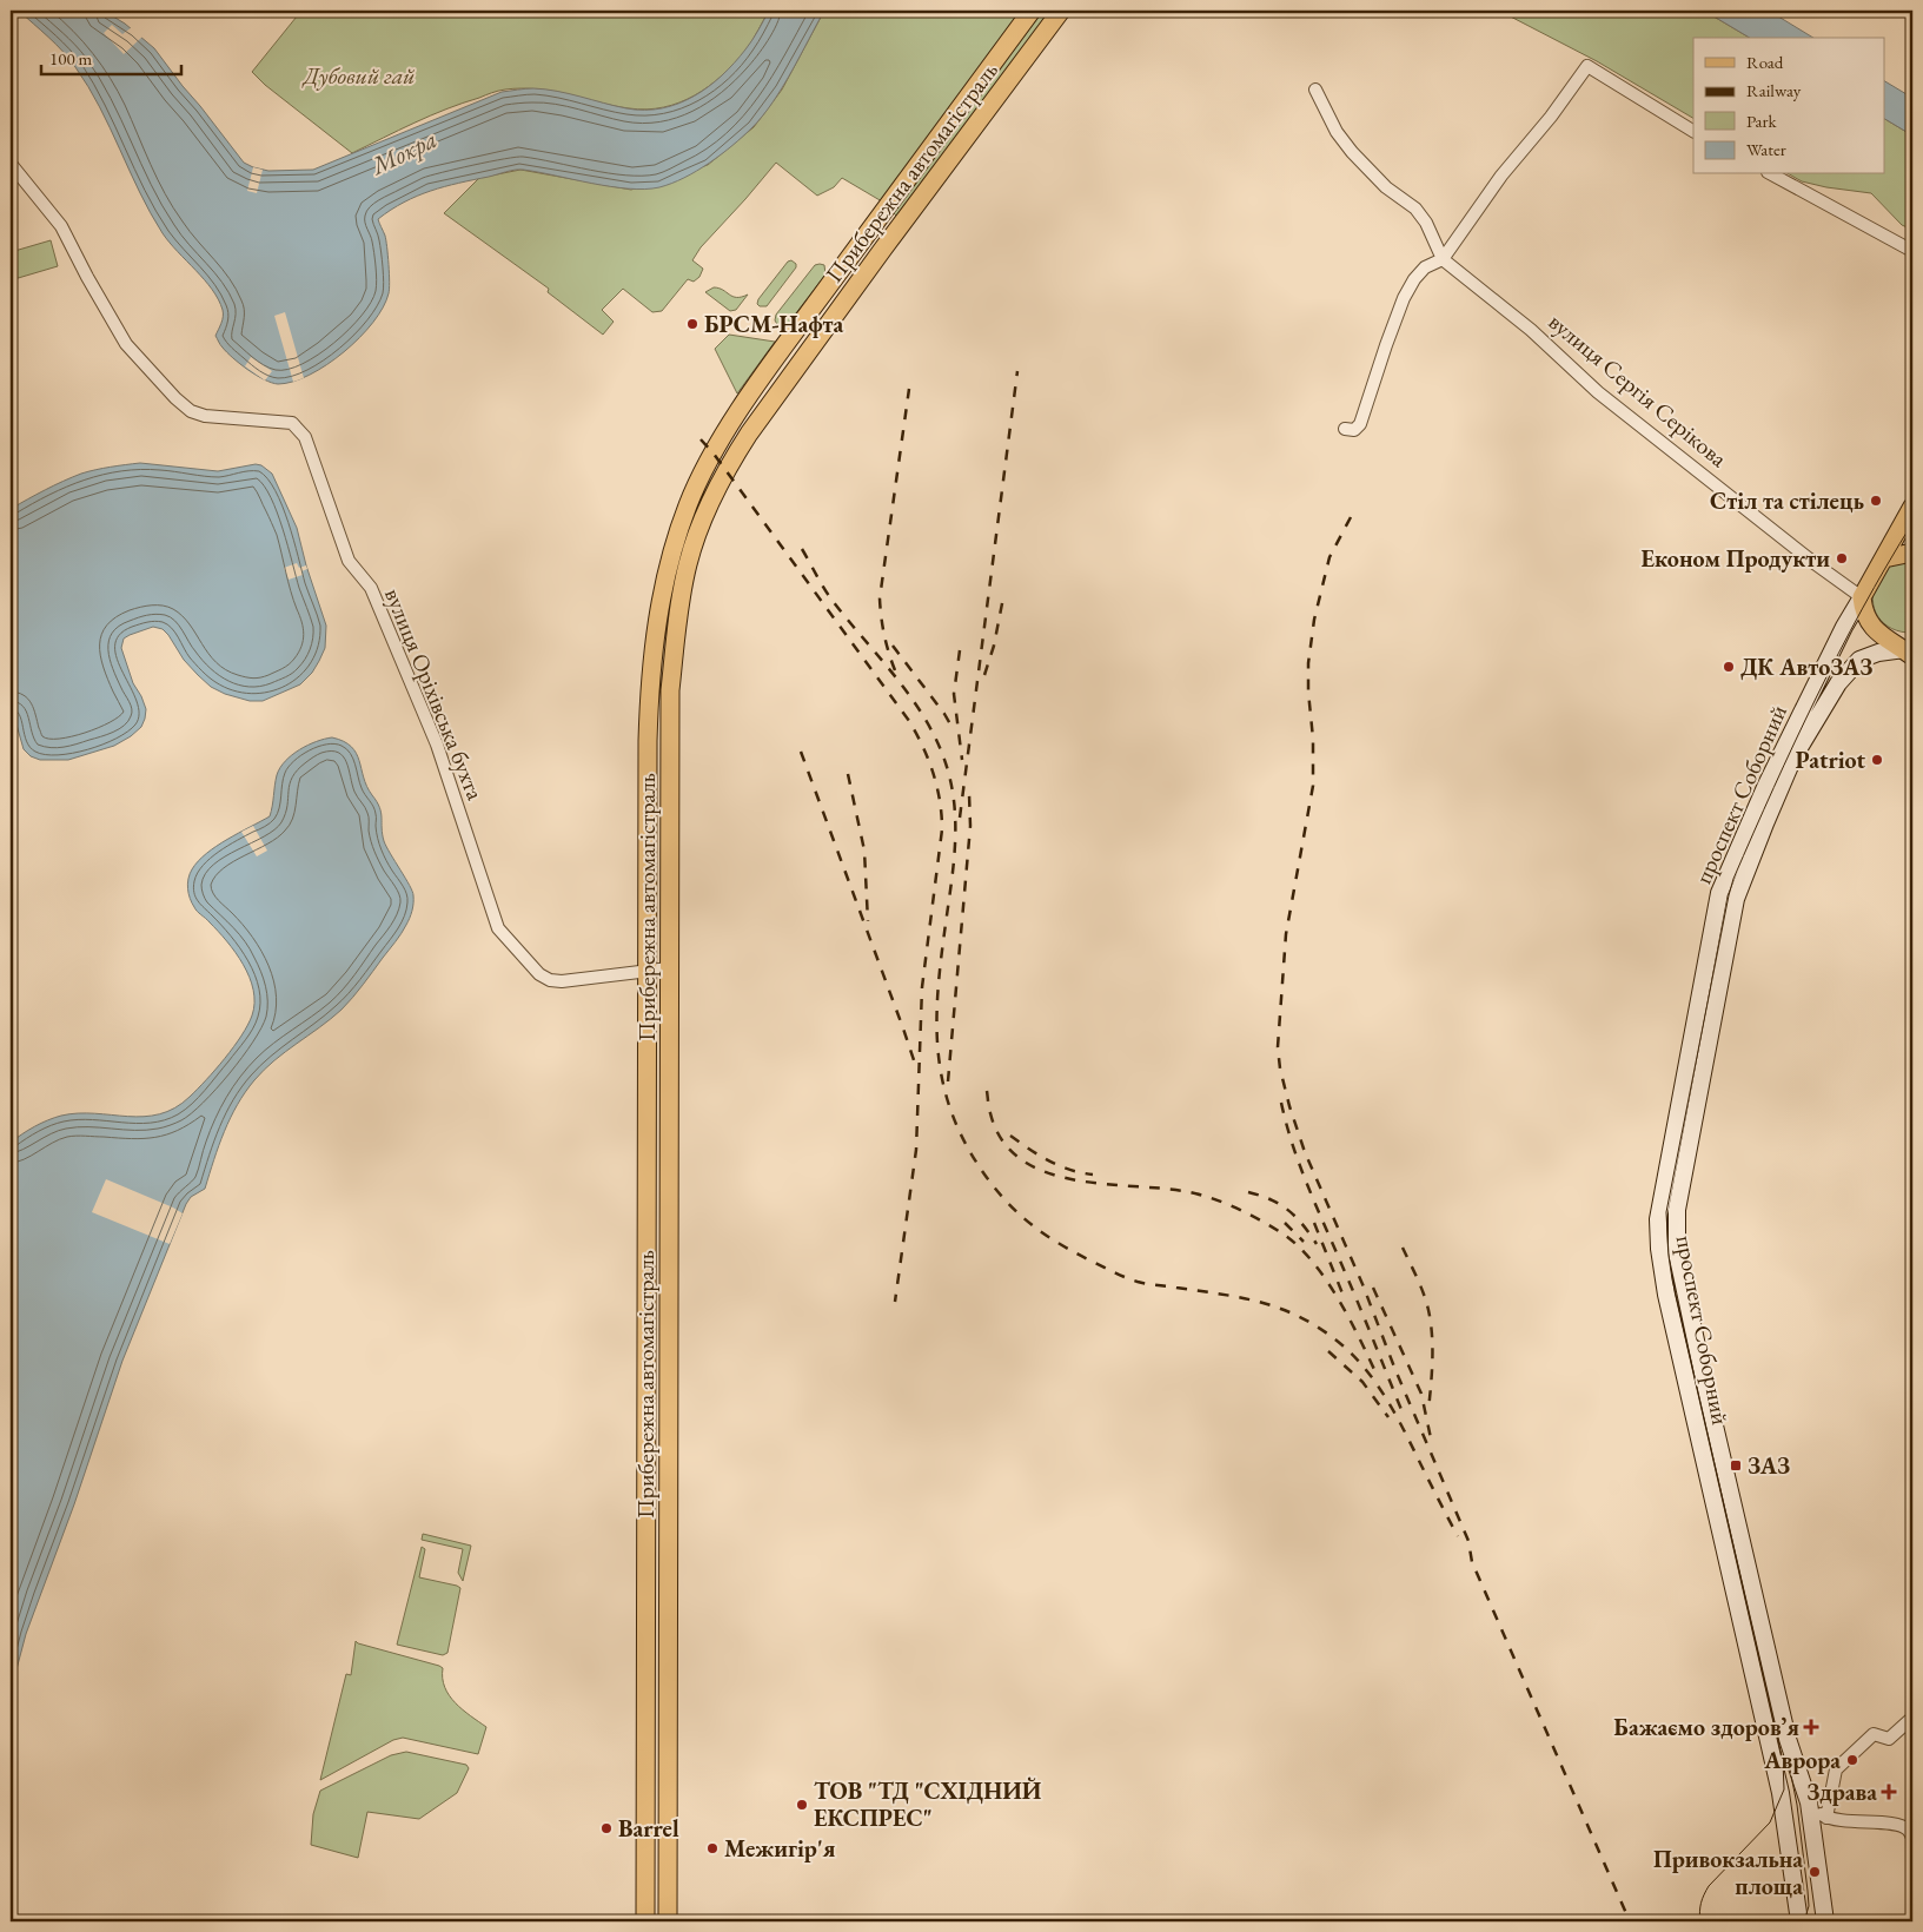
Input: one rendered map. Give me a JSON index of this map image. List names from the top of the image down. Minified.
{"streets":{"main road":["Прибережна автомагістраль","проспект Соборний"],"street":["вулиця Сергія Серікова","вулиця Оріхівська бухта"]},"crossings":[["Прибережна автомагістраль","вулиця Оріхівська бухта"],["вулиця Сергія Серікова","проспект Соборний"]],"water":["Мокра"],"parks":["Дубовий гай"],"places":{"other":["БРСМ-Нафта","Стіл та стілець","Економ Продукти","ДК АвтоЗАЗ","Patriot","Аврора","ТОВ \"ТД \"СХІДНИЙ ЕКСПРЕС\"","Barrel","Межигір'я","Привокзальна площа"],"transit":["ЗАЗ"],"health":["Бажаємо здоровʼя","Здрава"]},"legend":["Road","Railway","Park","Water"],"scale_bar":"100 m"}
